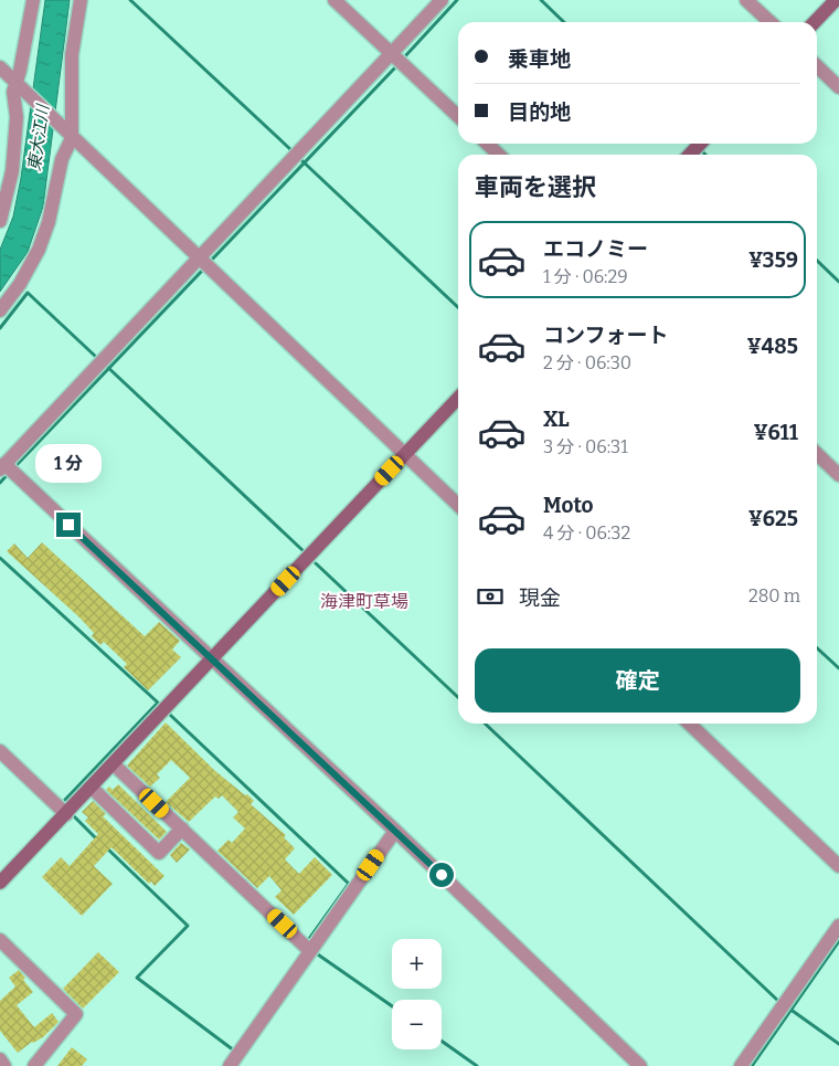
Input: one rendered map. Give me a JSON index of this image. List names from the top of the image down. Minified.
{"districts":["海津町草場"],"water":["東大江川"],"page":{"banner":["乗車地","目的地"],"heading":"車両を選択","list":[{"name":"エコノミー","note":"1 分 · 06:29","value":"¥359"},{"name":"コンフォート","note":"2 分 · 06:30","value":"¥485"},{"name":"XL","note":"3 分 · 06:31","value":"¥611"},{"name":"Moto","note":"4 分 · 06:32","value":"¥625"}],"bubble":"1 分","pay":["現金","280 m"],"buttons":"確定","map_buttons":["+","−"]}}
